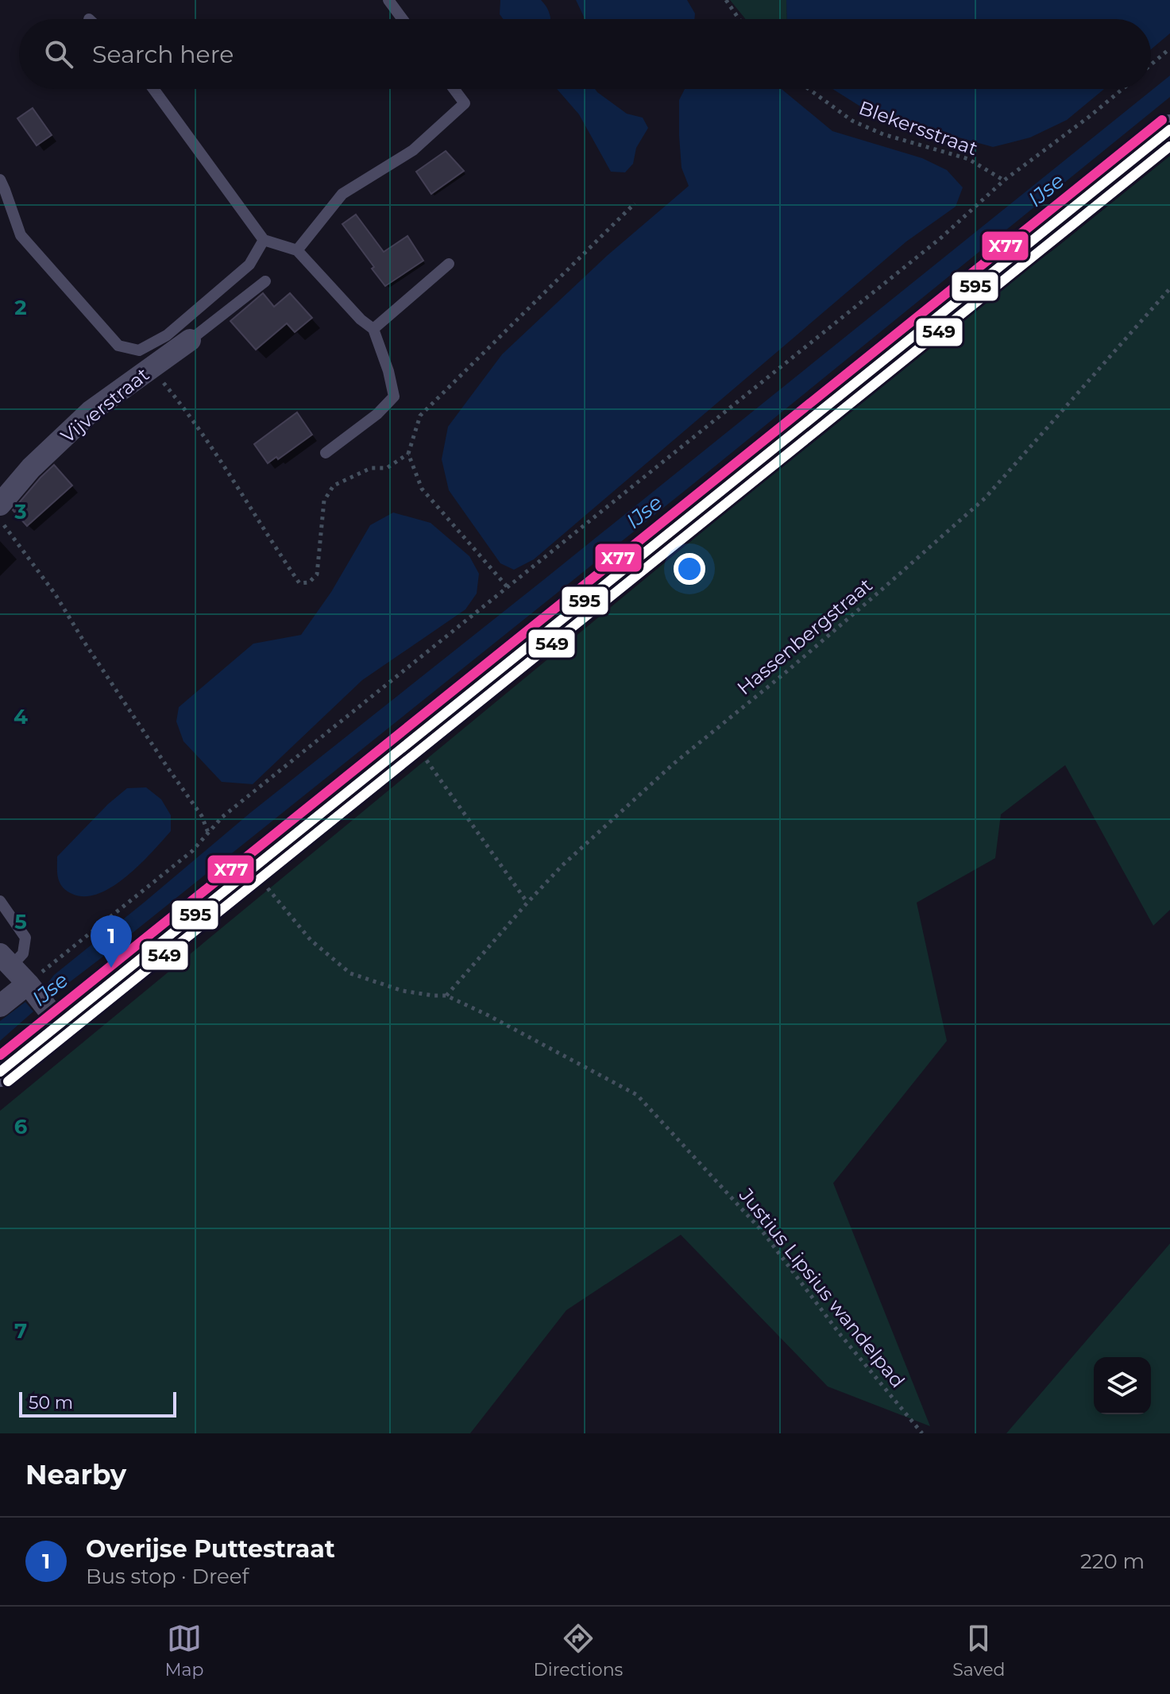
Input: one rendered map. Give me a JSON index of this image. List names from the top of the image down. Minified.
{"streets":{"street":["Vijverstraat"],"path":["Blekersstraat","Hassenbergstraat","Justius Lipsius wandelpad"]},"crossings":[["Hassenbergstraat","Justius Lipsius wandelpad"]],"water":["IJse"],"lines":["transit line X77","transit line 595","transit line 549"],"scale_bar":"50 m","page":{"search":"Search here","pins":"1","scale":"50 m","heading":"Nearby","list":[{"mark":"1","name":"Overijse Puttestraat","note":"Bus stop · Dreef","value":"220 m"}],"nav":["Map","Directions","Saved"]},"grid":{"rows":["2","3","4","5","6","7"]}}
